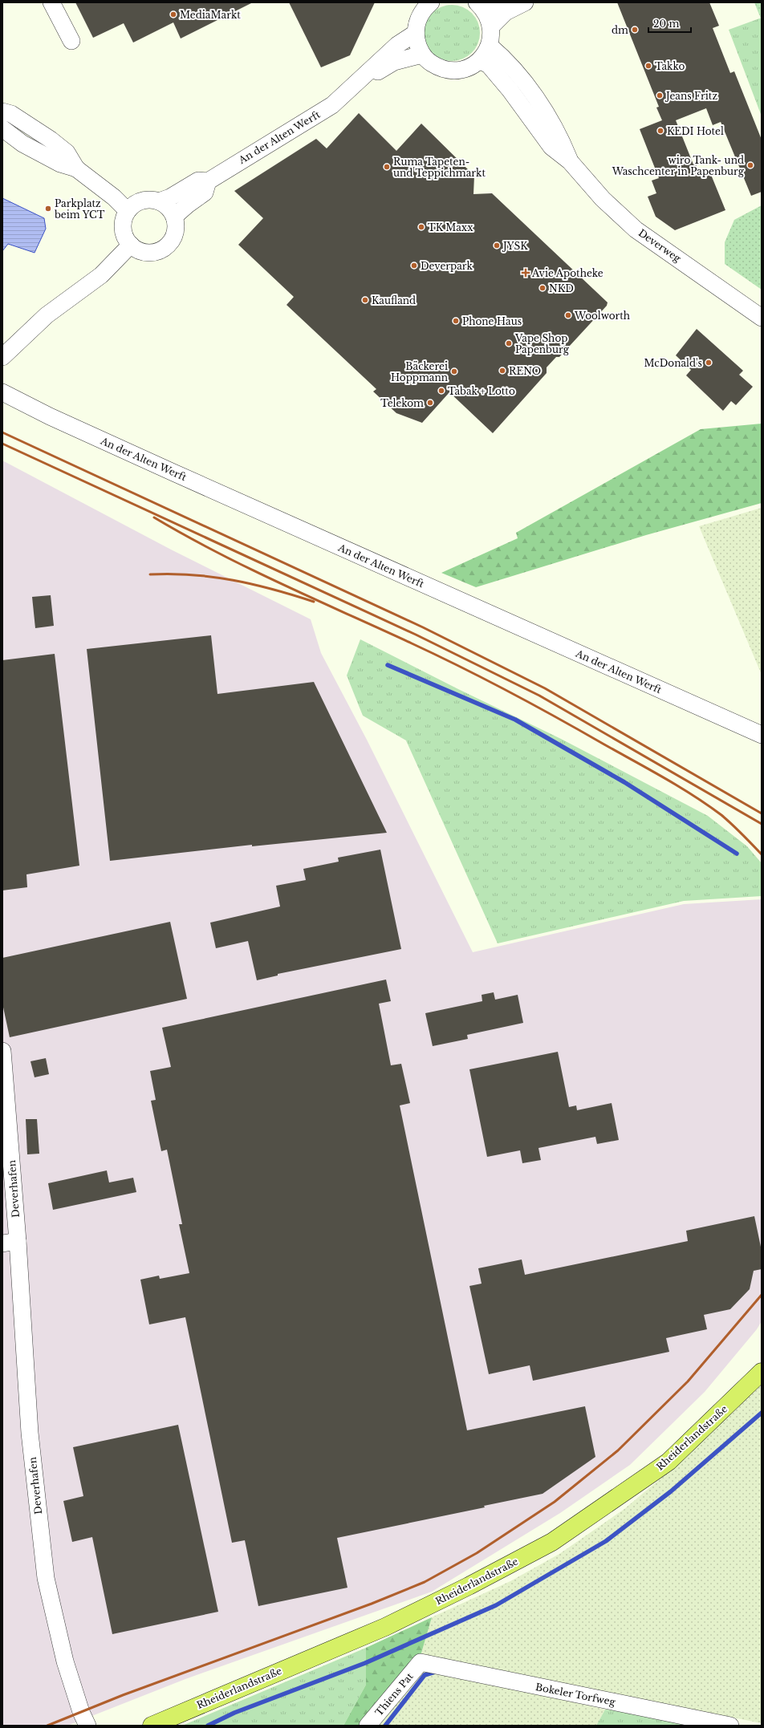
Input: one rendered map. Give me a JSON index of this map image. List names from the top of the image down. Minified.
{"streets":{"main road":["Rheiderlandstraße"],"street":["An der Alten Werft","Deverweg","Deverhafen","Thiens Pat","Bokeler Torfweg"]},"crossings":[["Thiens Pat","Bokeler Torfweg"]],"places":{"other":["MediaMarkt","dm","Takko","Jeans Fritz","KEDI Hotel","wiro Tank- und Waschcenter in Papenburg","Ruma Tapeten- und Teppichmarkt","Parkplatz beim YCT","TK Maxx","JYSK","Deverpark","NKD","Kaufland","Woolworth","Phone Haus","Vape Shop Papenburg","McDonald's","RENO","Bäckerei Hoppmann","Tabak + Lotto","Telekom"],"health":["Avie Apotheke"]},"scale_bar":"20 m"}
